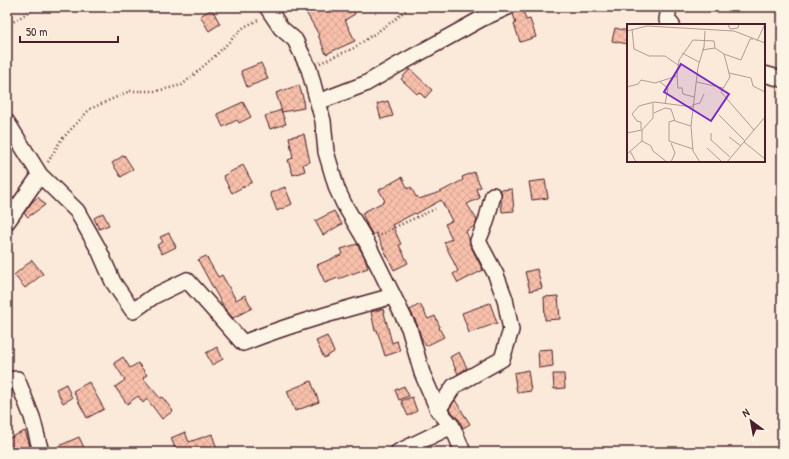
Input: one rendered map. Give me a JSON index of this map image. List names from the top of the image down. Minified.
{"scale_bar":"50 m","north":"top left"}
